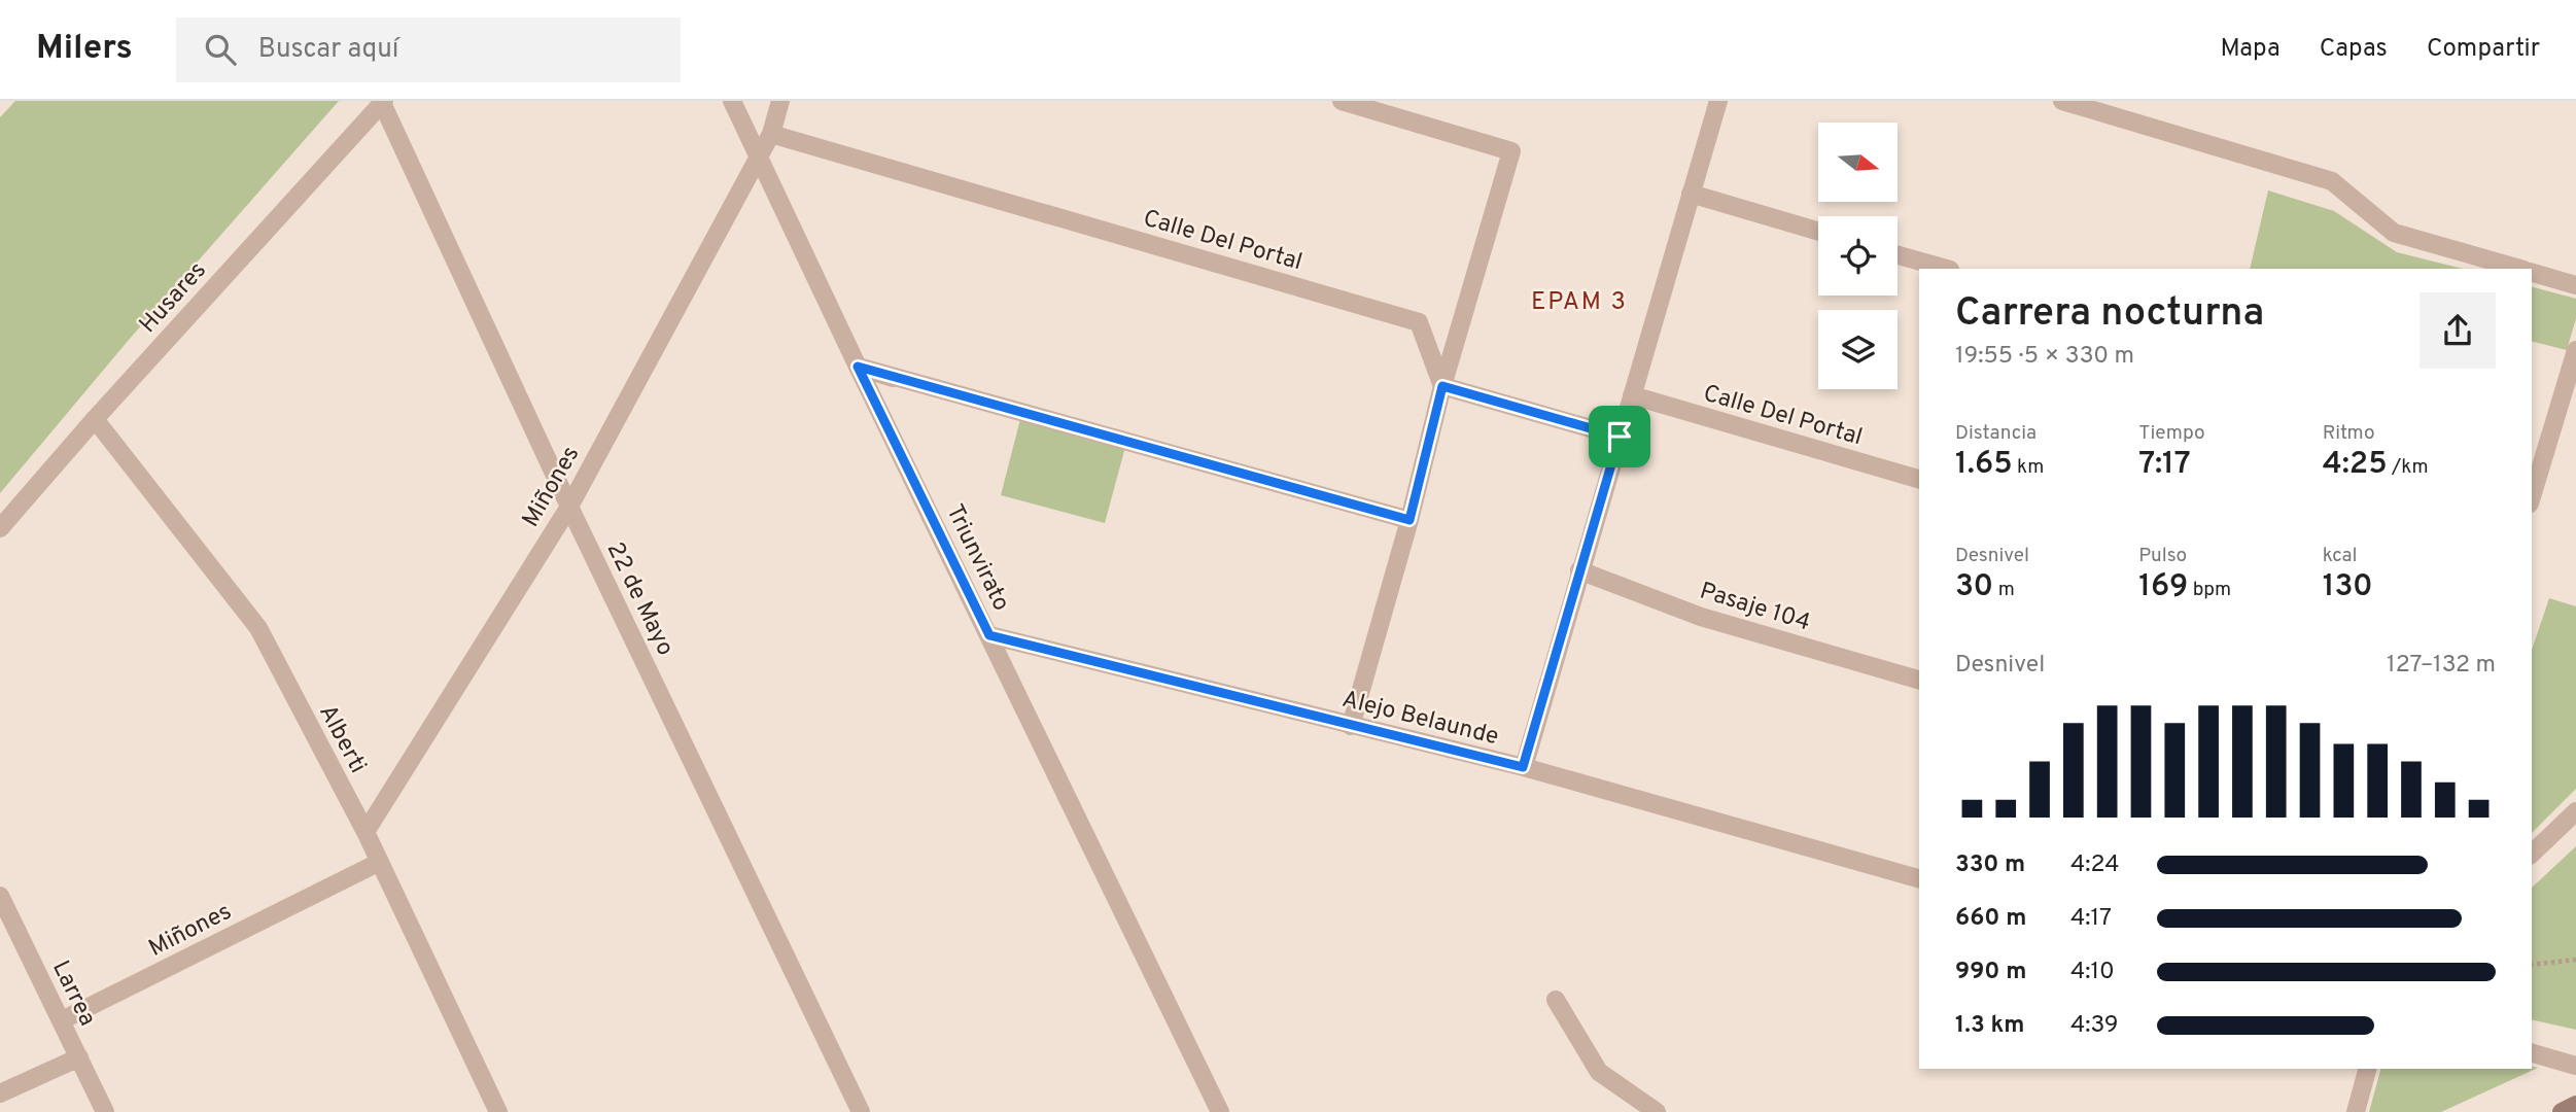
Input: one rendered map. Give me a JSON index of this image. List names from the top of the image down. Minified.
{"streets":{"street":["Calle Del Portal","Husares","Miñones","Triunvirato","22 de Mayo","Pasaje 104","Alejo Belaunde","Alberti","Larrea"]},"crossings":[["Calle Del Portal","Miñones"],["Husares","22 de Mayo"],["Husares","Alberti"],["Miñones","Triunvirato"],["Miñones","22 de Mayo"],["Miñones","Alberti"],["Miñones","Larrea"],["Triunvirato","Alejo Belaunde"]],"districts":["EPAM 3"],"north":"right","page":{"header":"Milers","search":"Buscar aquí","nav":["Mapa","Capas","Compartir"],"heading":["Carrera nocturna","19:55 · 5 × 330 m"],"stats":[["Distancia","1.65 km"],["Tiempo","7:17"],["Ritmo","4:25 /km"],["Desnivel","30 m"],["Pulso","169 bpm"],["kcal","130"]],"chart":["Desnivel","127–132 m"],"list":[{"name":"330 m","note":"4:24"},{"name":"660 m","note":"4:17"},{"name":"990 m","note":"4:10"},{"name":"1.3 km","note":"4:39"}]}}
